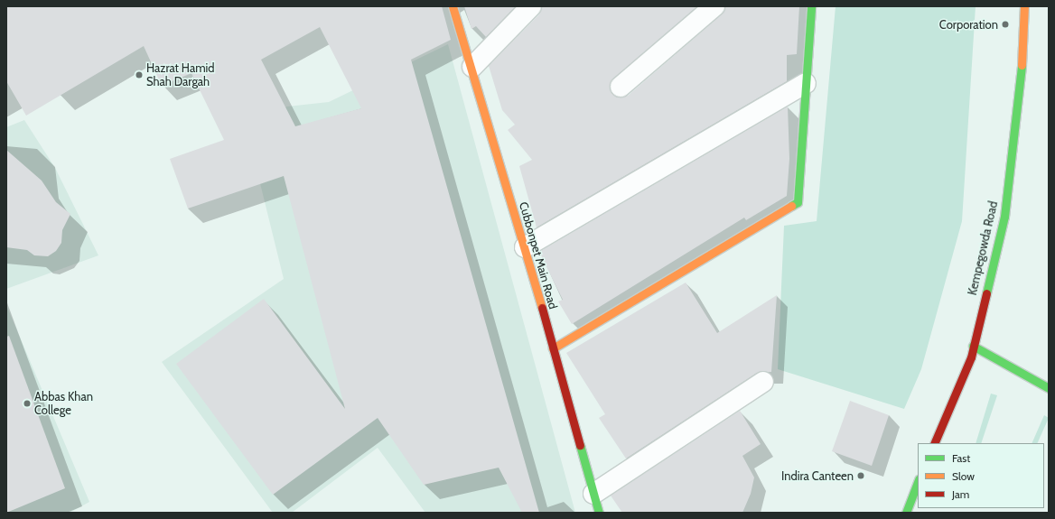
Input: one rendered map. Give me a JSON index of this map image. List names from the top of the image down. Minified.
{"streets":{"street":["Kempegowda Road","Cubbonpet Main Road"]},"places":["Corporation","Hazrat Hamid Shah Dargah","Abbas Khan College","Indira Canteen"],"legend":["Fast","Slow","Jam"]}
